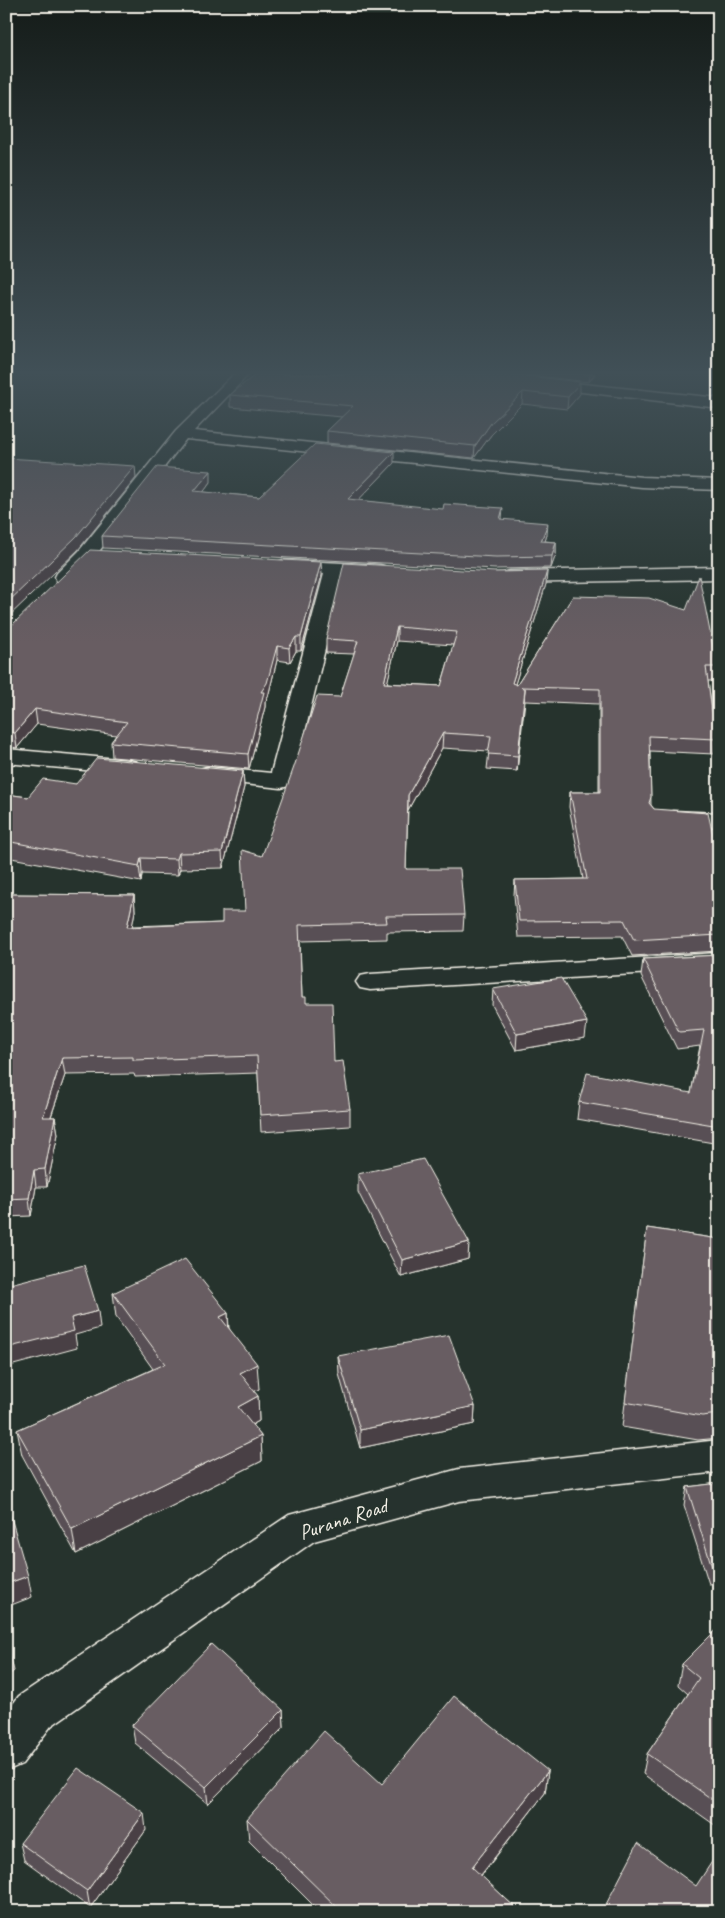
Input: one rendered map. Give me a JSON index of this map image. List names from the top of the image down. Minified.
{"streets":{"street":["Purana Road"]}}
